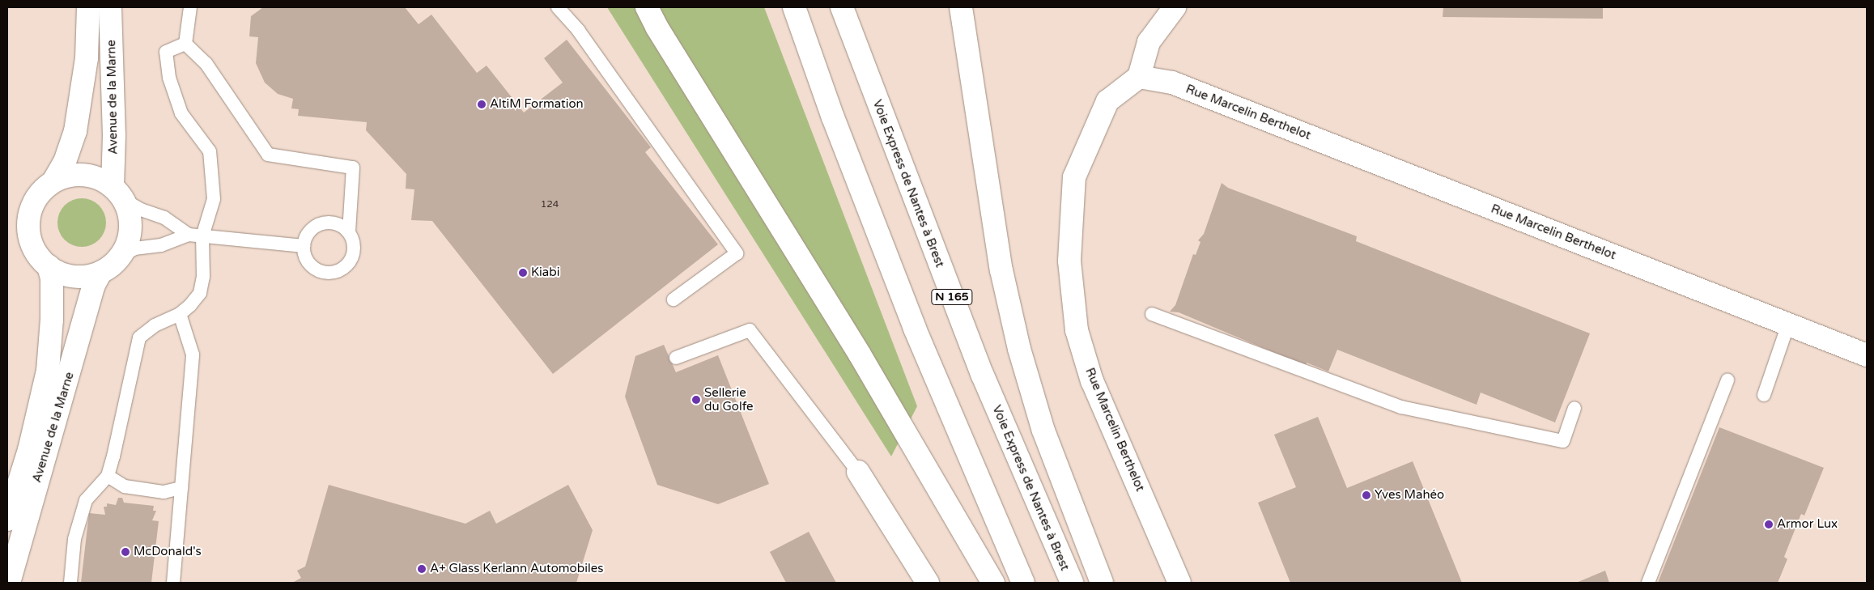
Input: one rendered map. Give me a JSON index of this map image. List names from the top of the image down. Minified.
{"streets":{"main road":["Avenue de la Marne","Rue Marcelin Berthelot","Voie Express de Nantes à Brest","N 165"]},"places":["AltiM Formation","Kiabi","Sellerie du Golfe","Yves Mahéo","Armor Lux","McDonald's","A+ Glass Kerlann Automobiles"],"house_numbers":["124"]}
